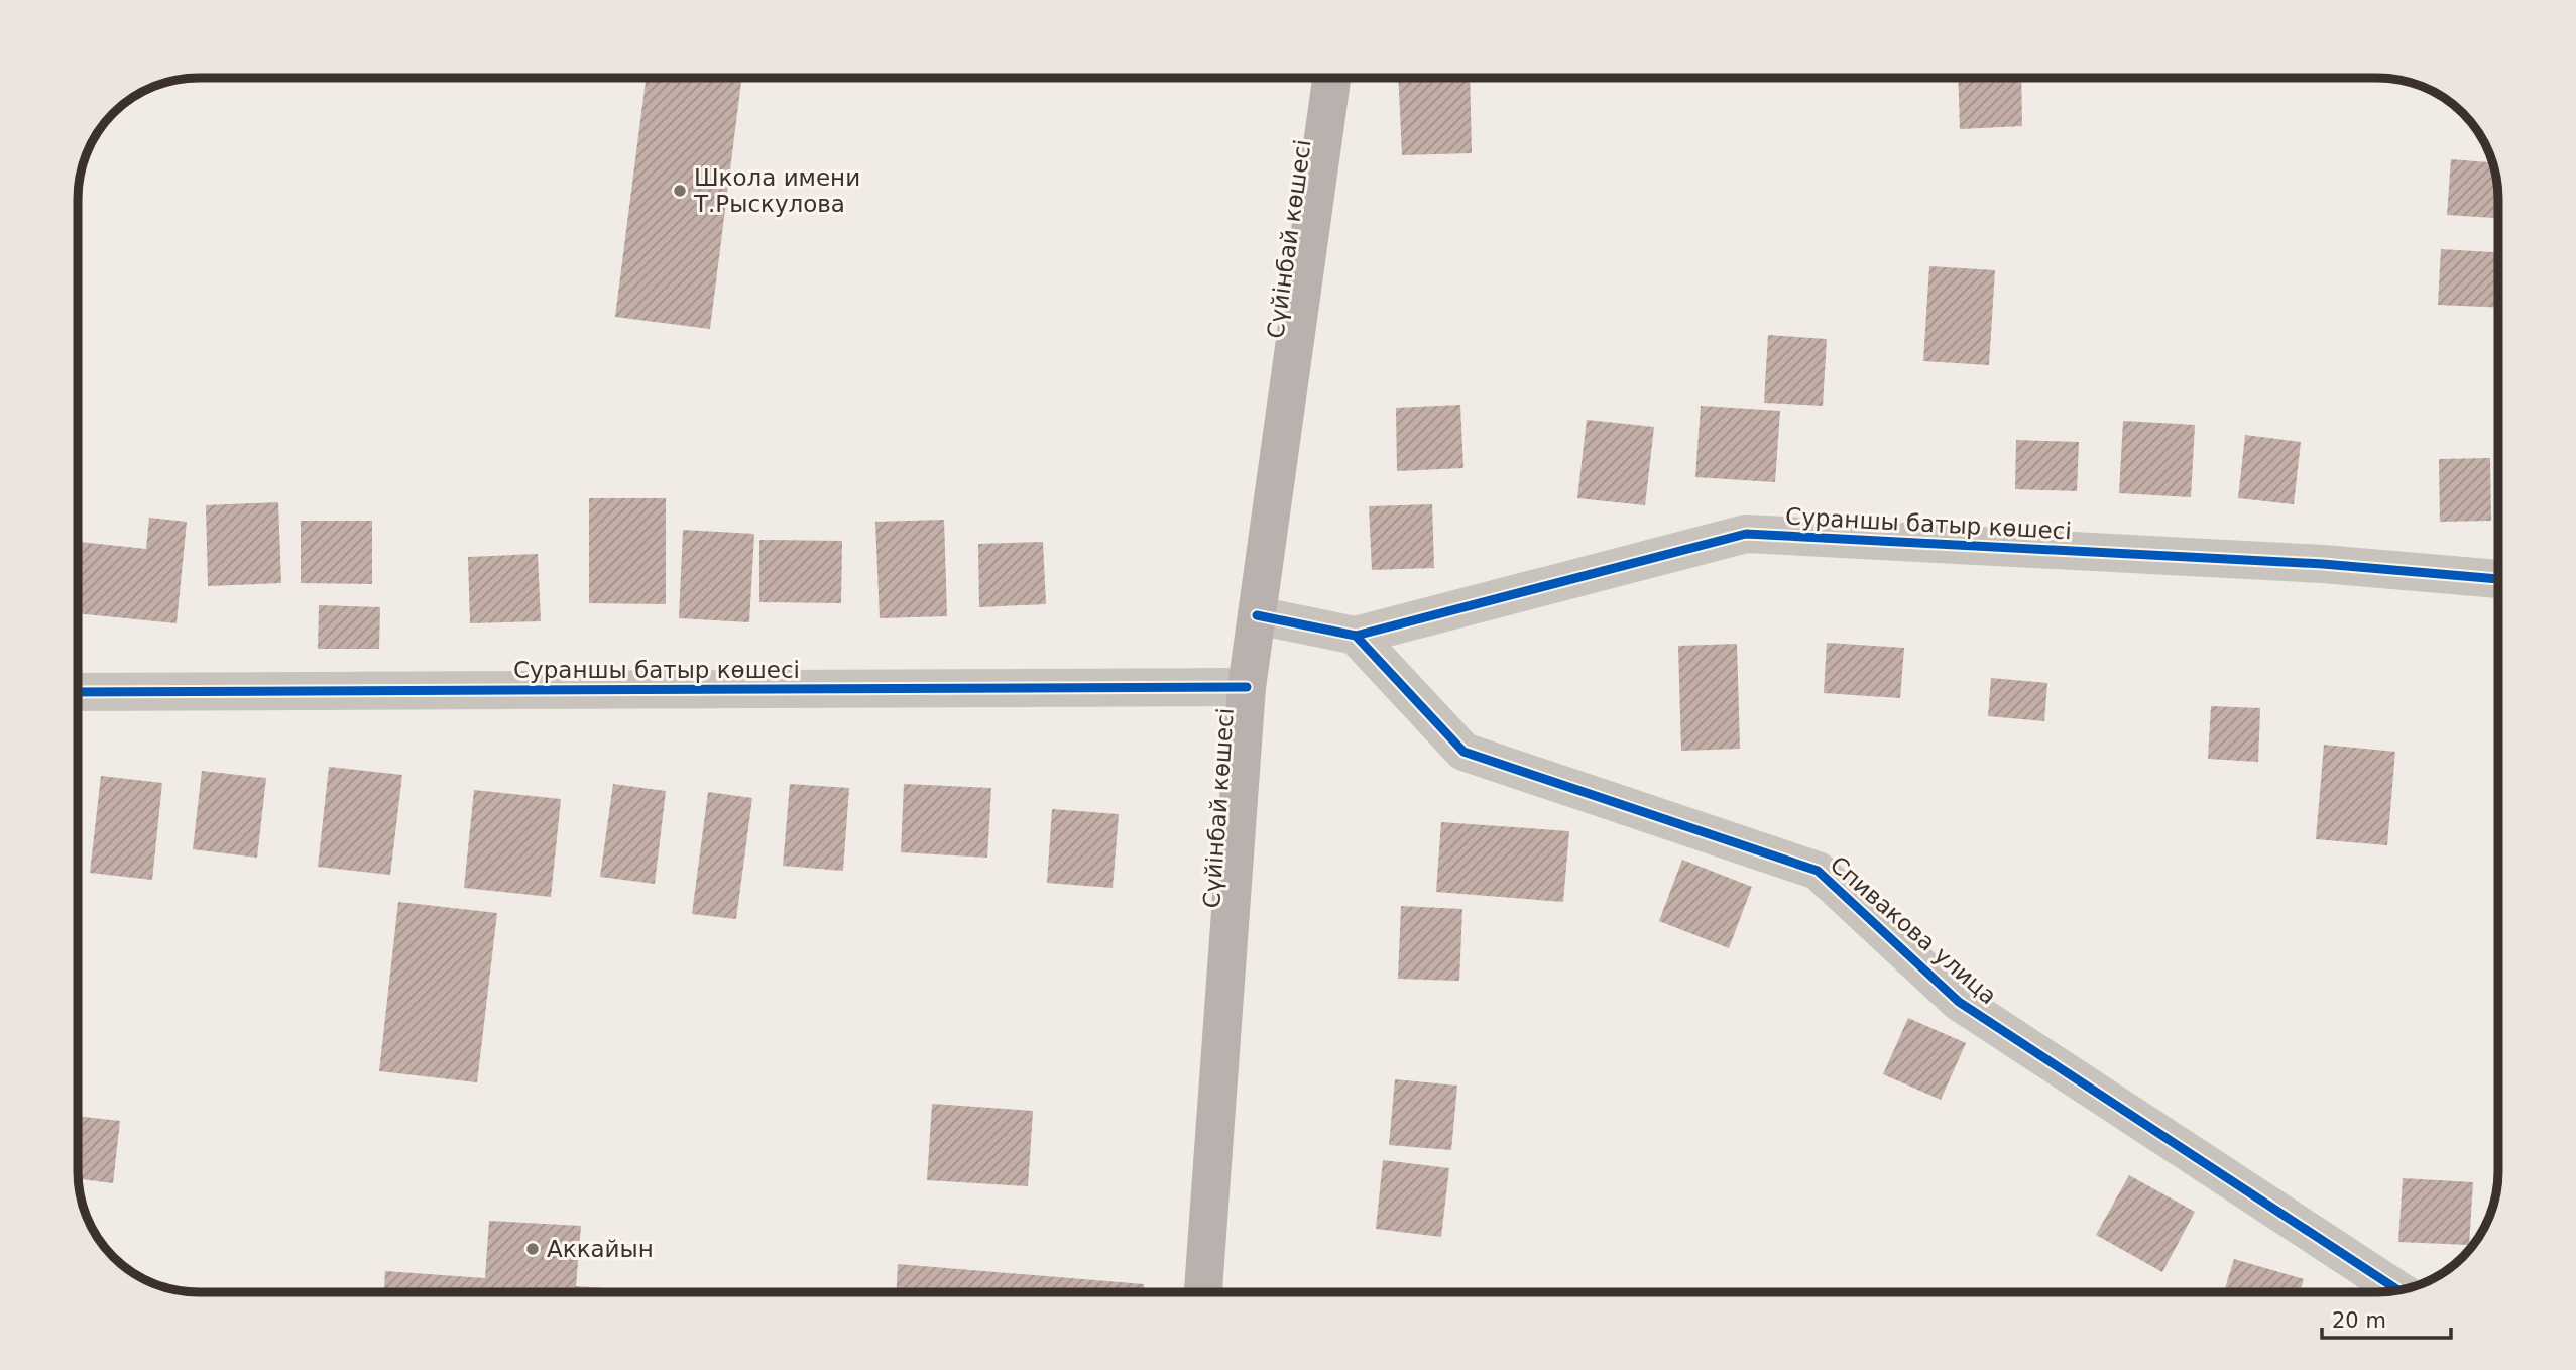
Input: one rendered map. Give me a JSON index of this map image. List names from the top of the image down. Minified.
{"streets":{"main road":["Сүйінбай көшесі"],"street":["Сураншы батыр көшесі","Спивакова улица"]},"crossings":[["Сүйінбай көшесі","Сураншы батыр көшесі"],["Сураншы батыр көшесі","Спивакова улица"]],"places":["Школа имени Т.Рыскулова","Аккайын"],"scale_bar":"20 m"}
